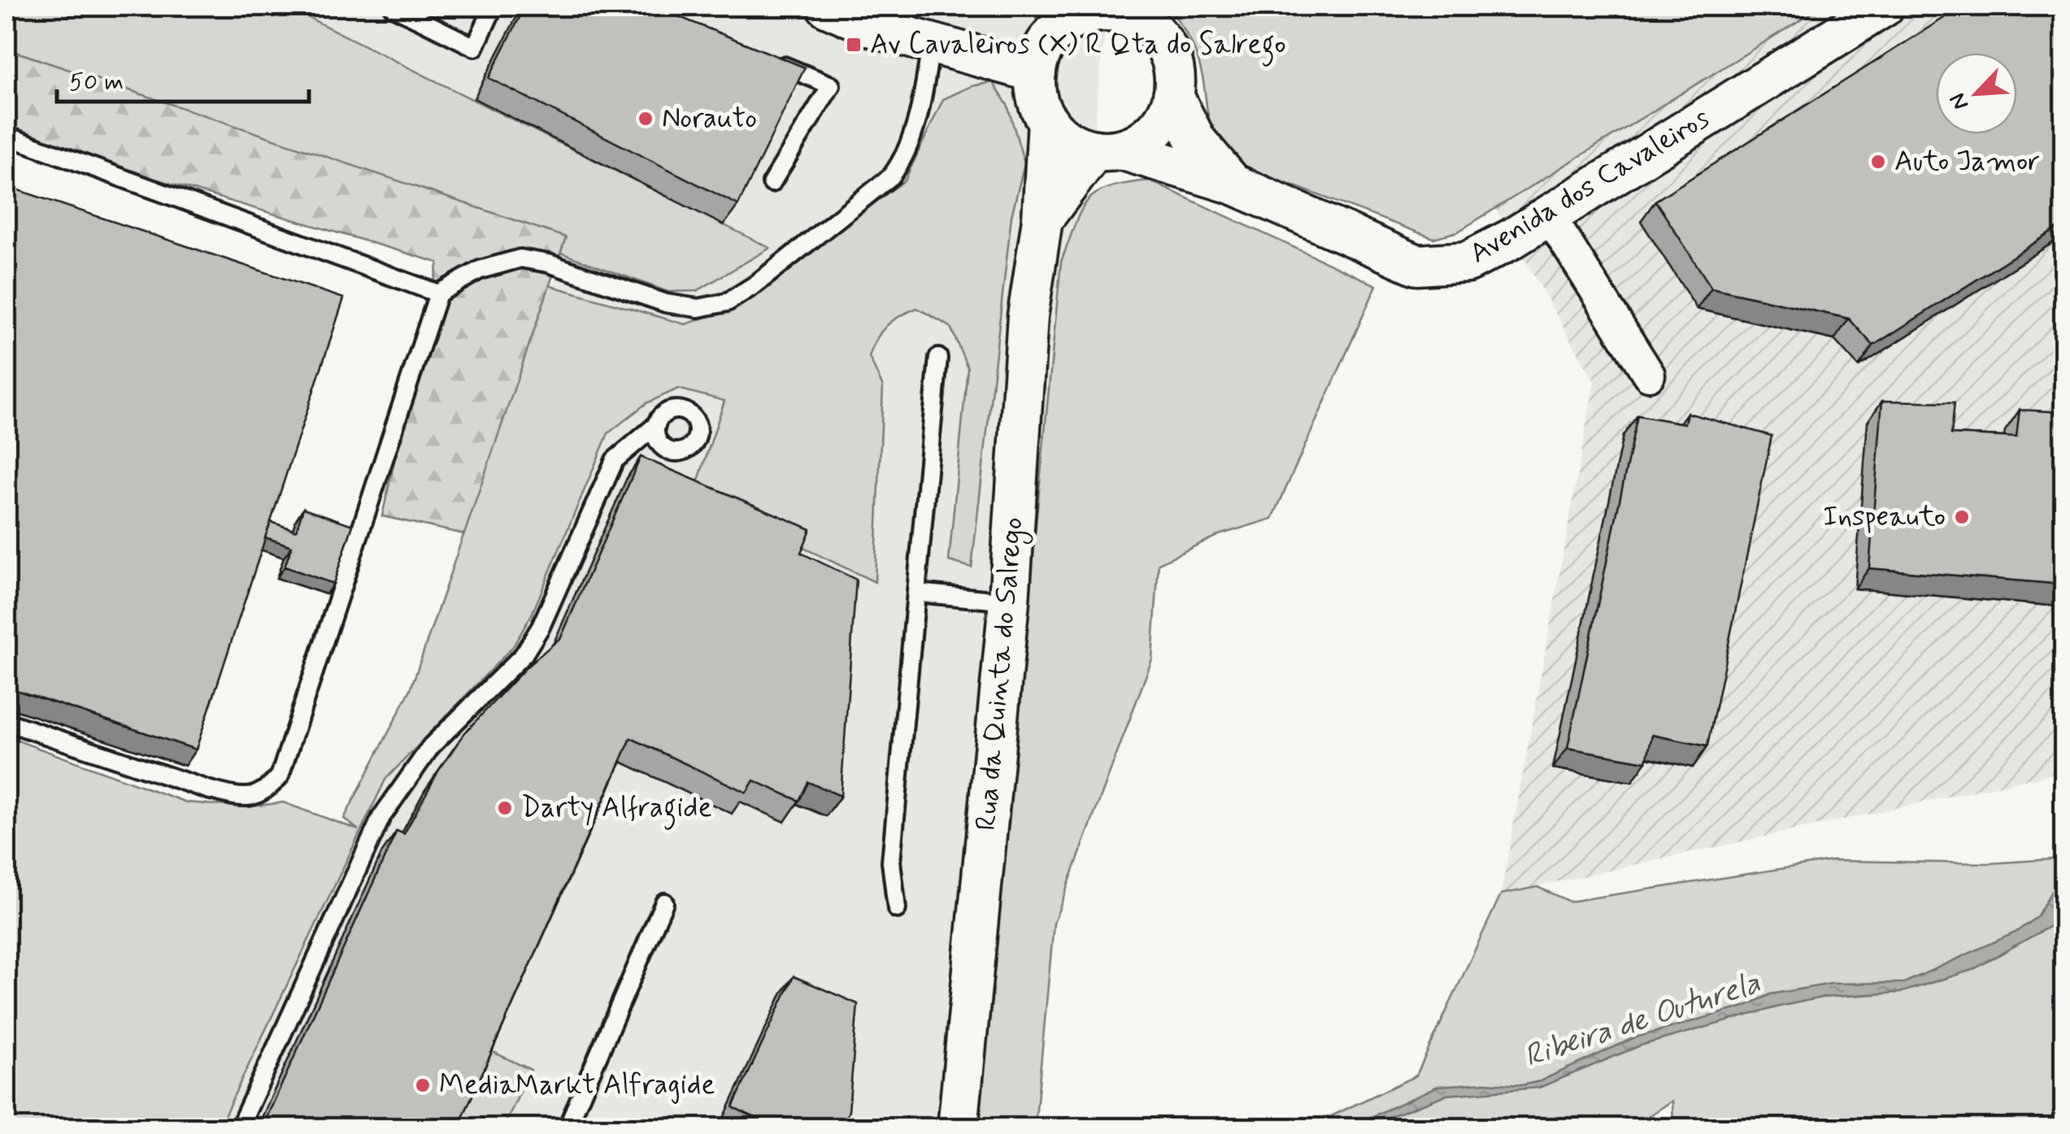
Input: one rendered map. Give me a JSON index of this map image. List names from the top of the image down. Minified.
{"streets":{"street":["Avenida dos Cavaleiros","Rua da Quinta do Salrego"]},"crossings":[["Avenida dos Cavaleiros","Rua da Quinta do Salrego"]],"water":["Ribeira de Outurela"],"places":{"transit":["Av Cavaleiros (X) R Qta do Salrego"],"other":["Norauto","Auto Jamor","Inspeauto","Darty Alfragide","MediaMarkt Alfragide"]},"scale_bar":"50 m","north":"bottom left"}
